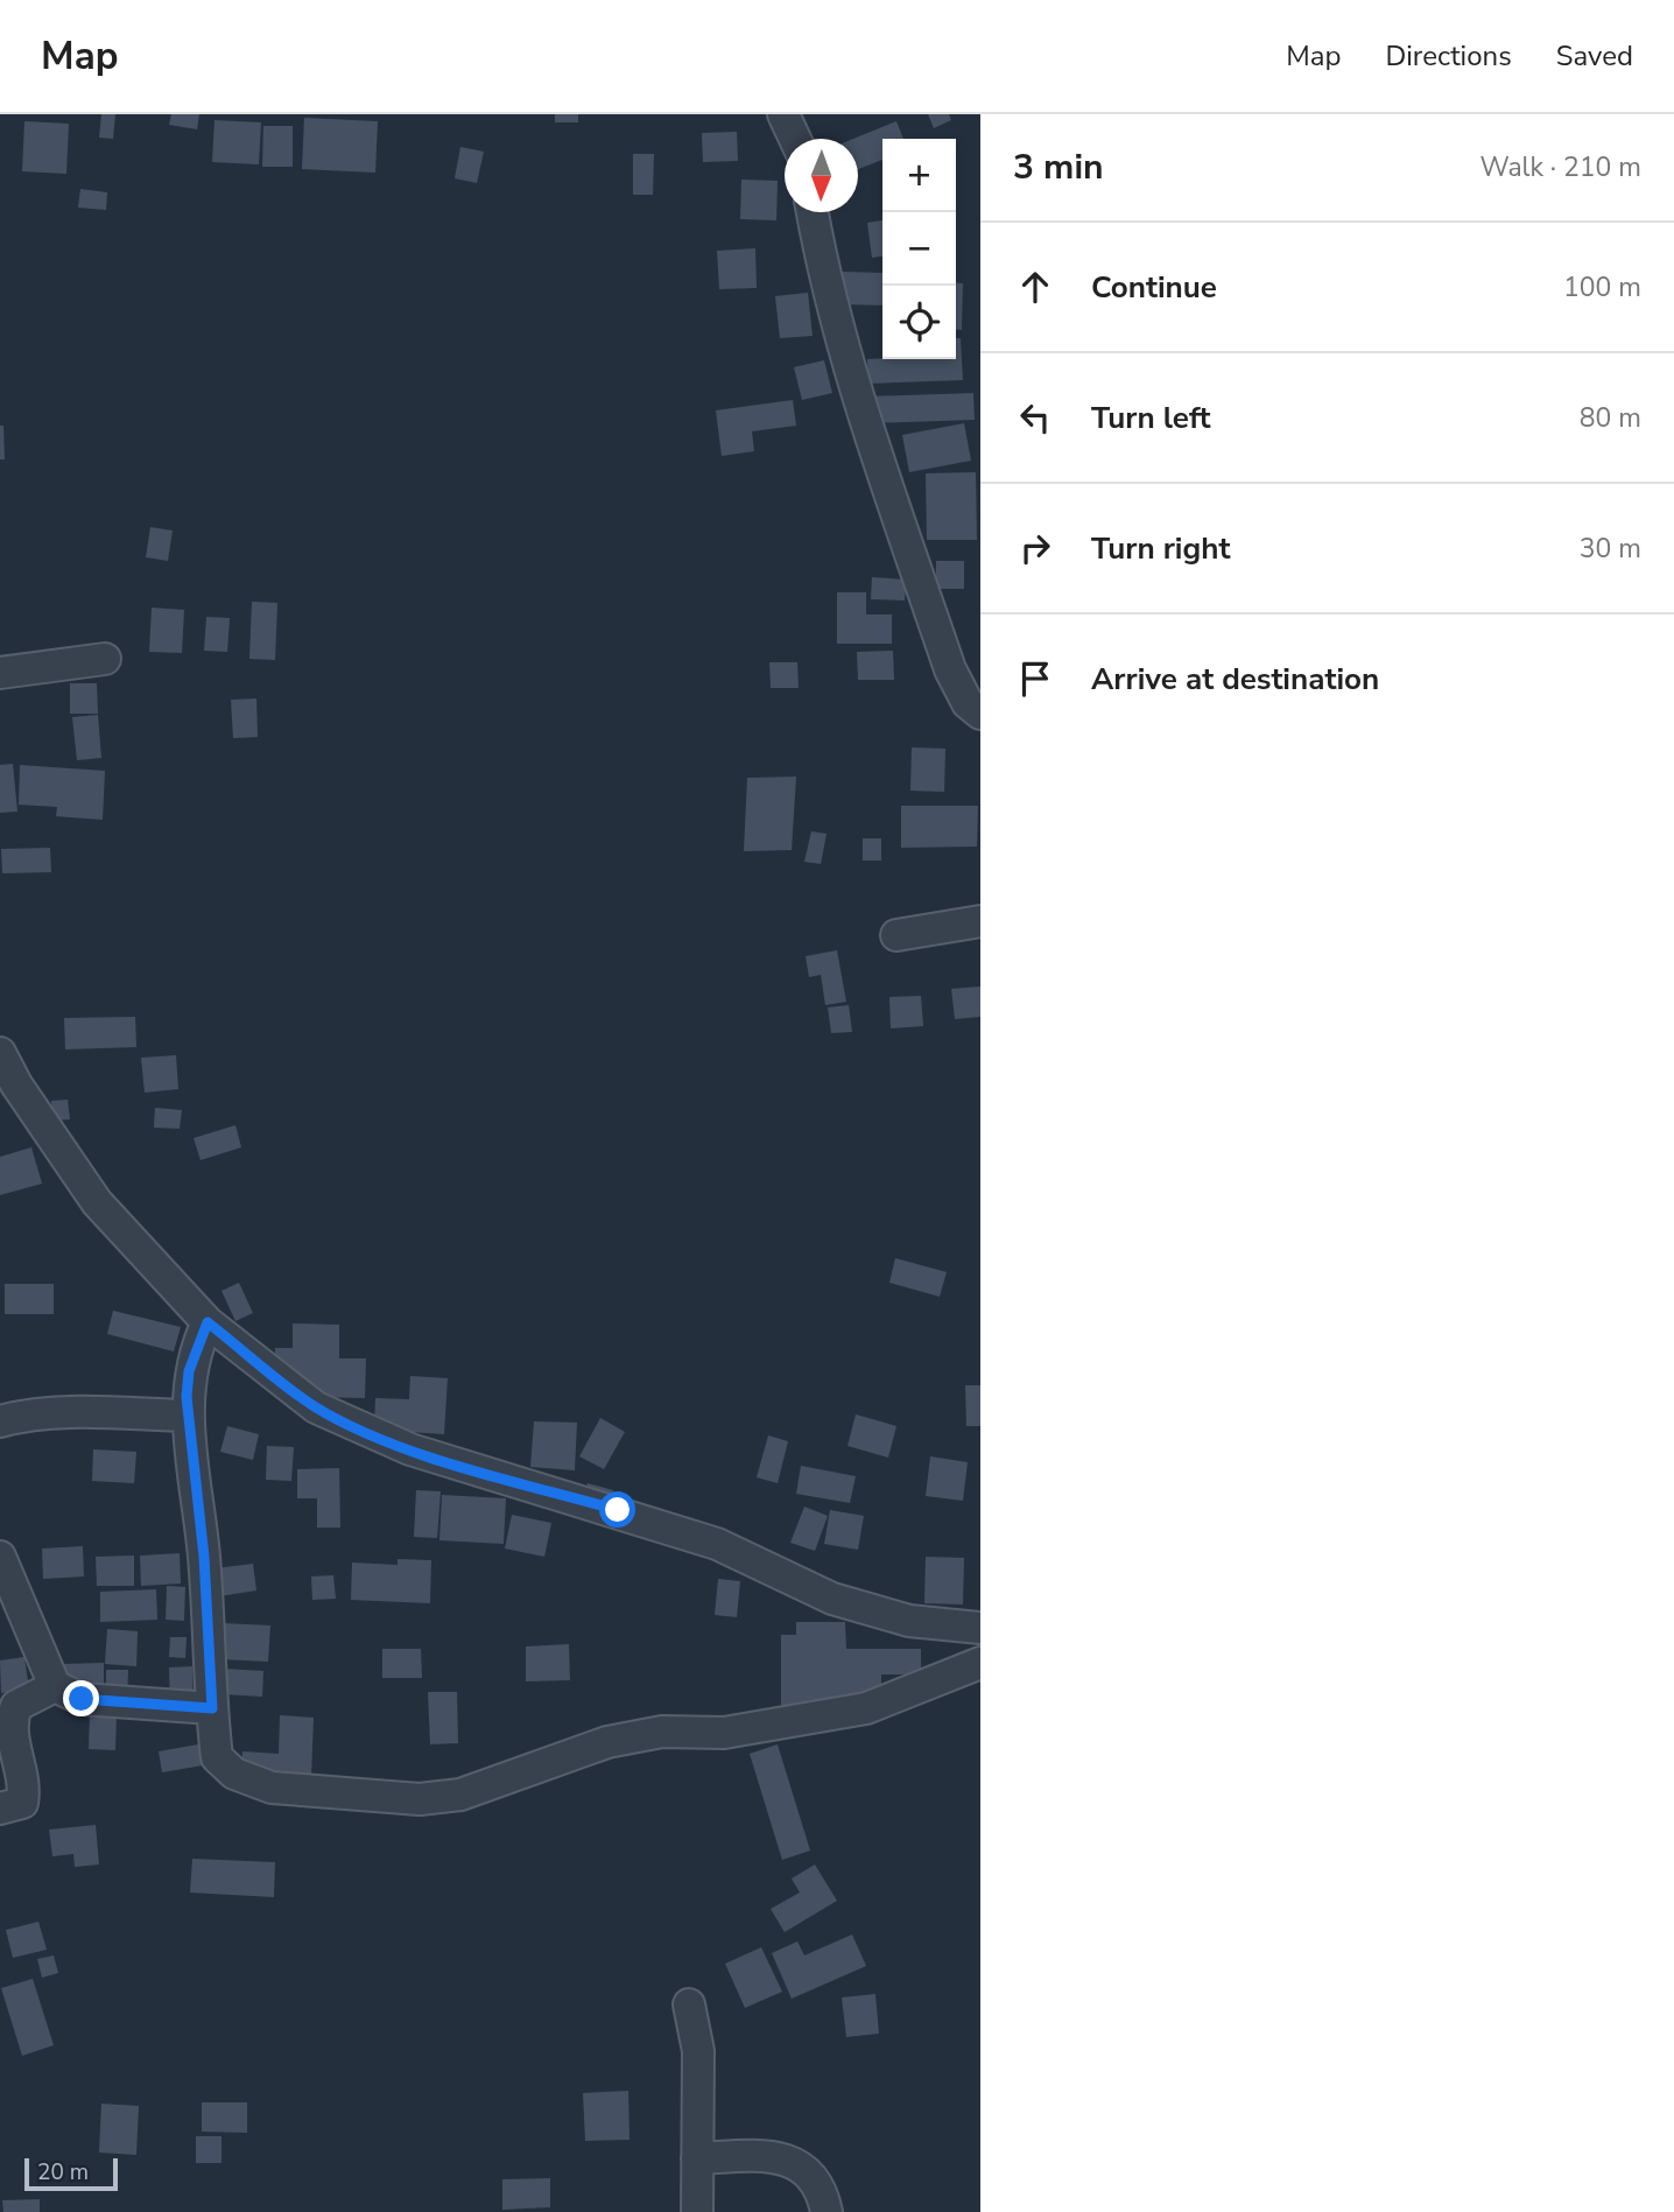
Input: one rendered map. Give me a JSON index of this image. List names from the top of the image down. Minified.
{"scale_bar":"20 m","north":"bottom","page":{"header":"Map","nav":["Map","Directions","Saved"],"heading":["3 min","Walk · 210 m"],"map_buttons":["+","−"],"list":[["Continue","100 m"],["Turn left","80 m"],["Turn right","30 m"],"Arrive at destination"],"scale":"20 m"}}
